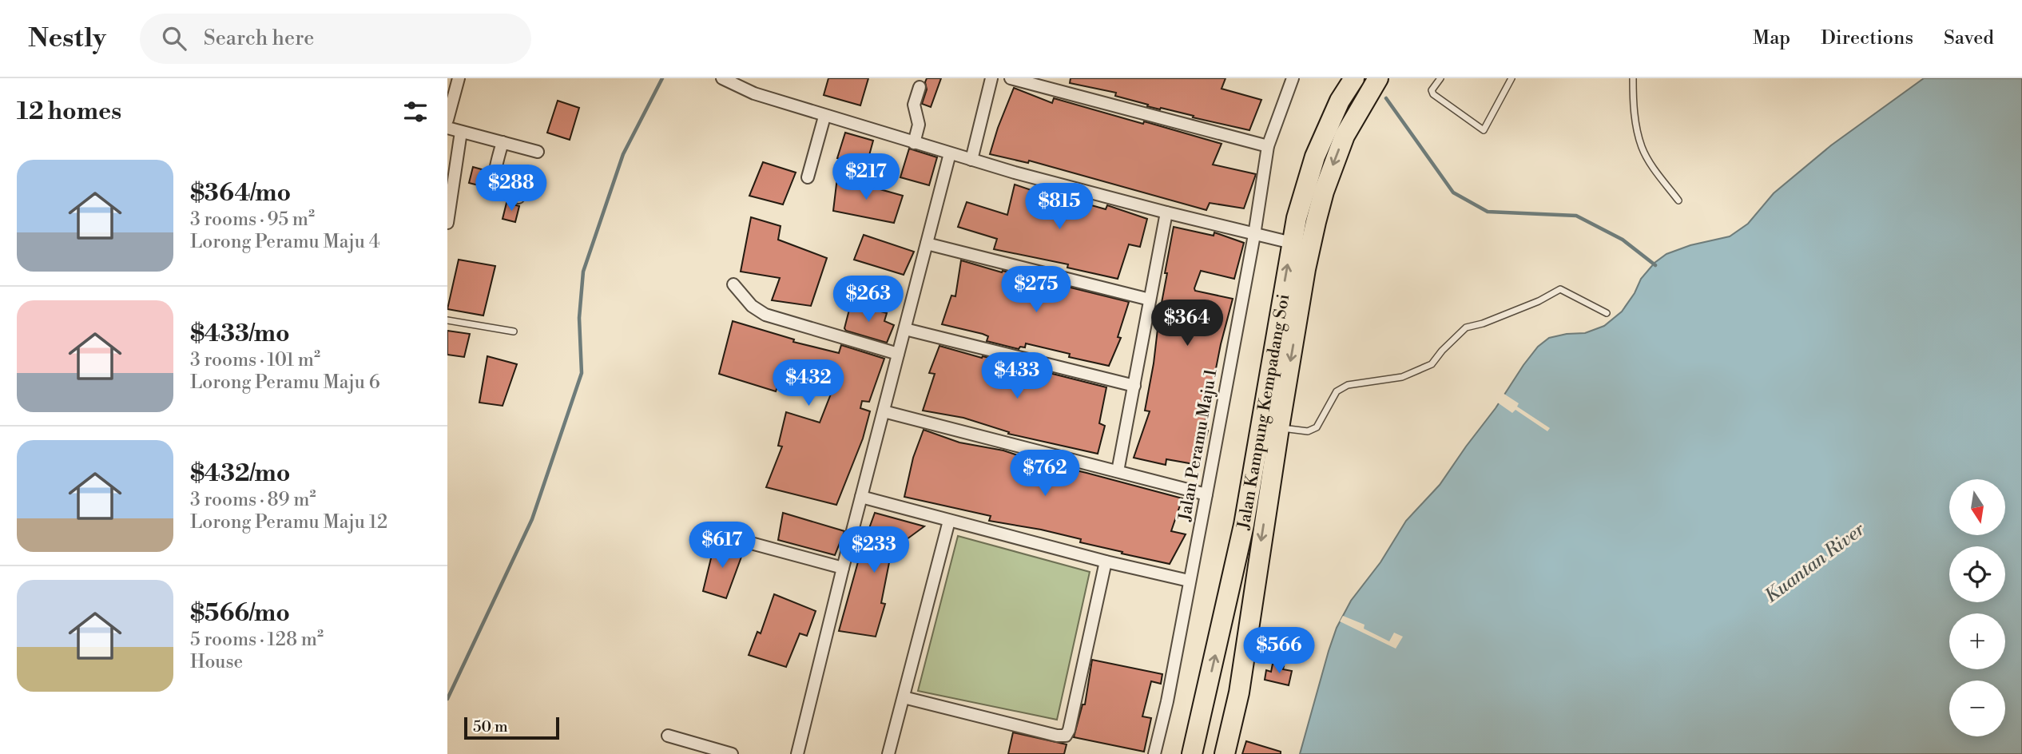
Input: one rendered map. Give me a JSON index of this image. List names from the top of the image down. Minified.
{"streets":{"highway":["Jalan Kampung Kempadang Soi"],"street":["Jalan Peramu Maju 1"]},"water":["Kuantan River"],"scale_bar":"50 m","north":"bottom","page":{"header":"Nestly","search":"Search here","nav":["Map","Directions","Saved"],"heading":"12 homes","list":[{"name":"$364/mo","note":"3 rooms · 95 m² · Lorong Peramu Maju 4"},{"name":"$433/mo","note":"3 rooms · 101 m² · Lorong Peramu Maju 6"},{"name":"$432/mo","note":"3 rooms · 89 m² · Lorong Peramu Maju 12"},{"name":"$566/mo","note":"5 rooms · 128 m² · House"}],"price":["$217","$288","$815","$275","$263","$364","$433","$432","$762","$617","$233","$566"],"map_buttons":["+","−"],"scale":"50 m"}}
